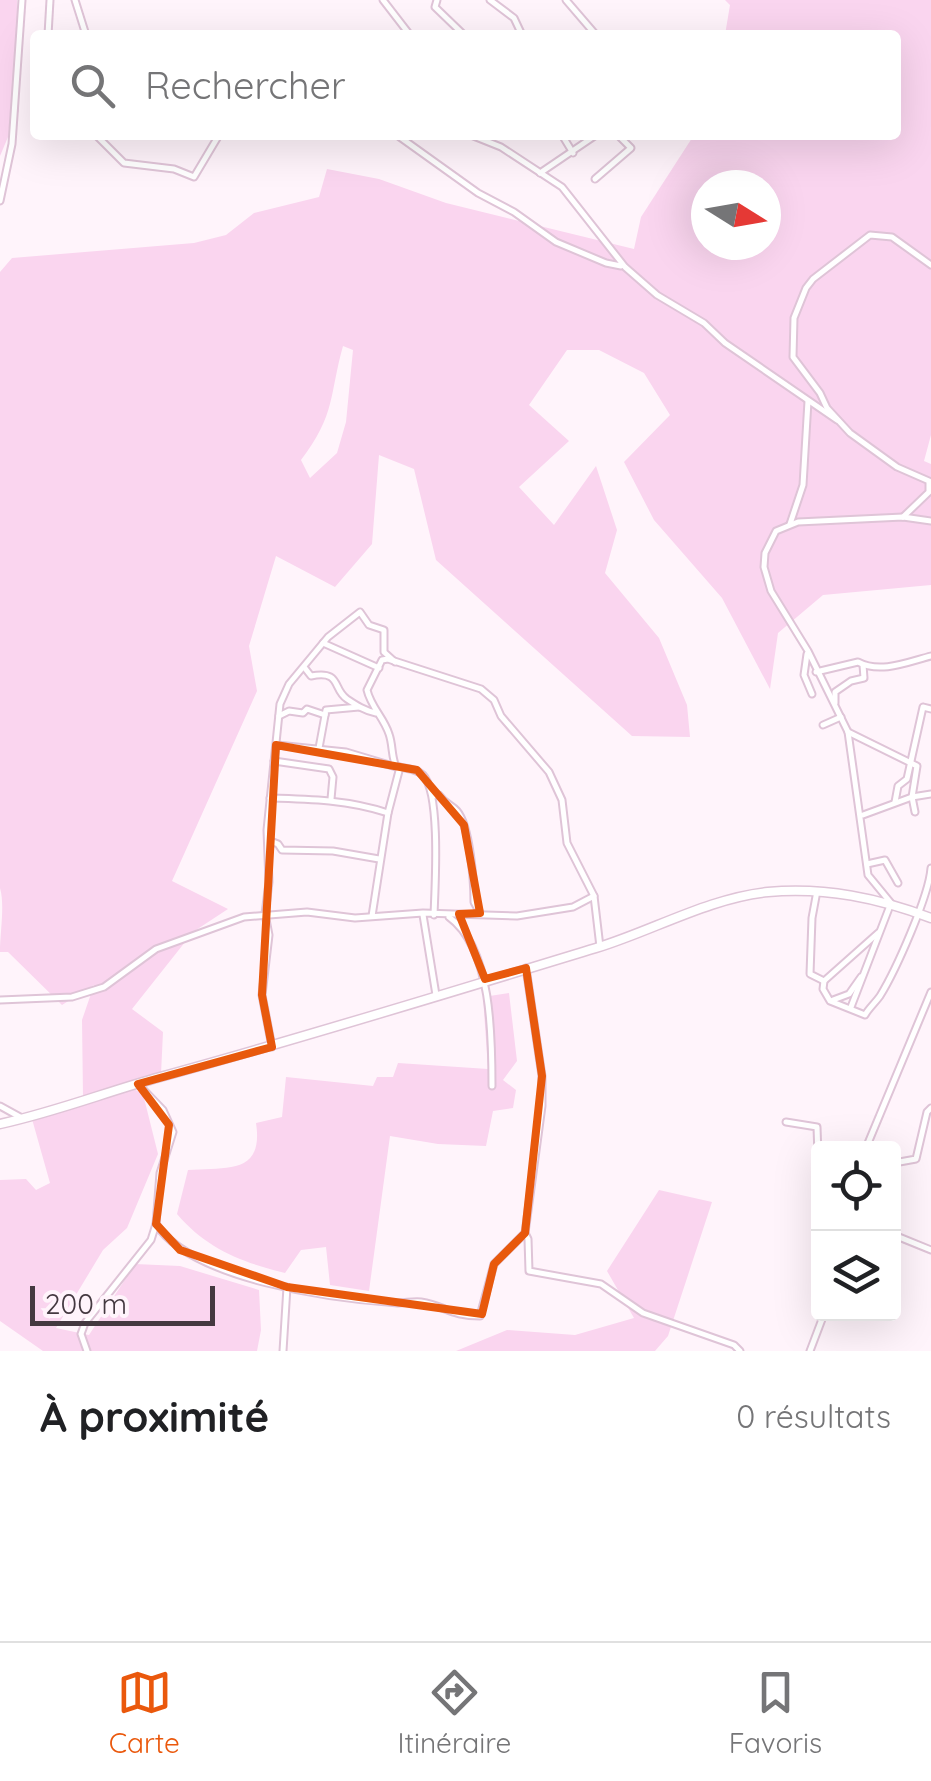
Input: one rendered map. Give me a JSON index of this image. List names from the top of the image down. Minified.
{"scale_bar":"200 m","north":"right","page":{"search":"Rechercher","scale":"200 m","heading":["À proximité","0 résultats"],"nav":["Carte","Itinéraire","Favoris"]}}
